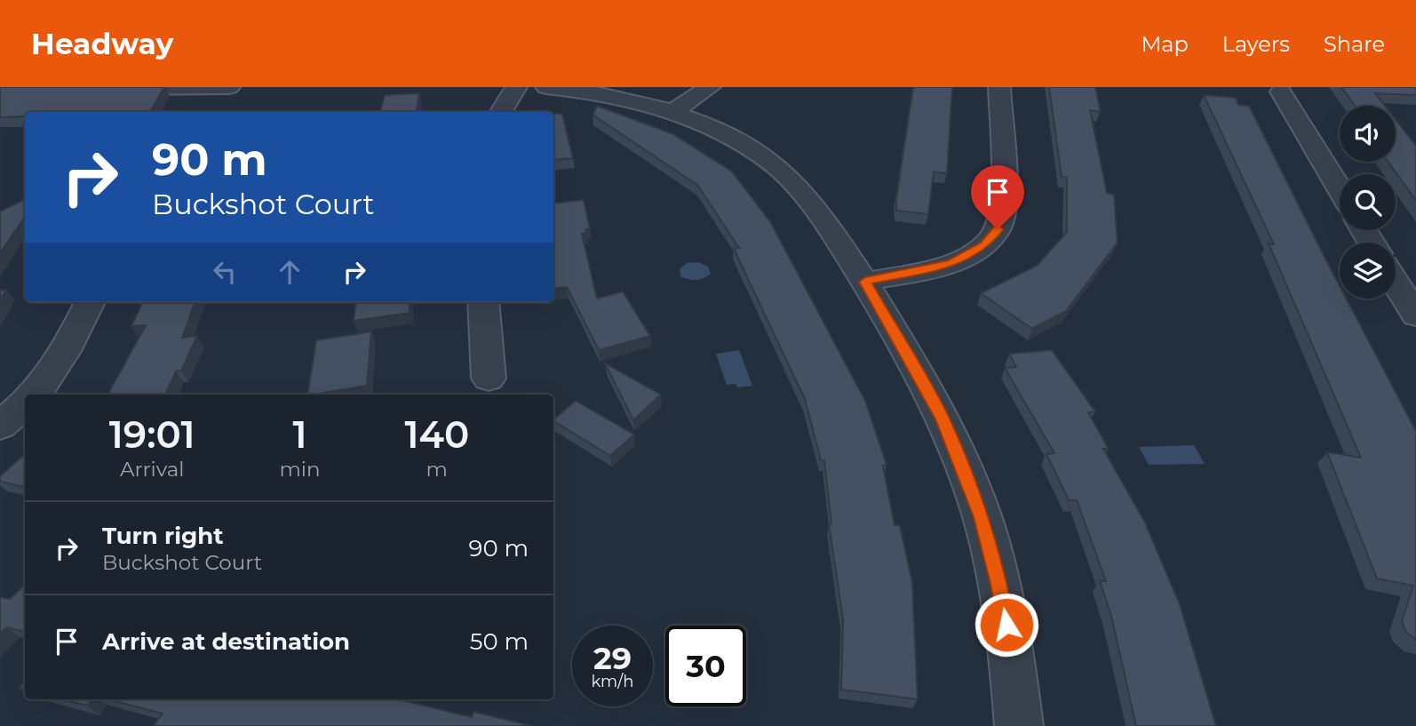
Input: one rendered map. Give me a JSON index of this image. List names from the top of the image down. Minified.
{"page":{"header":"Headway","nav":["Map","Layers","Share"],"turn":["90 m","Buckshot Court"],"eta":["19:01","Arrival","1","min","140","m"],"list":[{"name":"Turn right","note":"Buckshot Court","value":"90 m"},{"name":"Arrive at destination","value":"50 m"}],"speed":"29 km/h","limit":"30"}}
